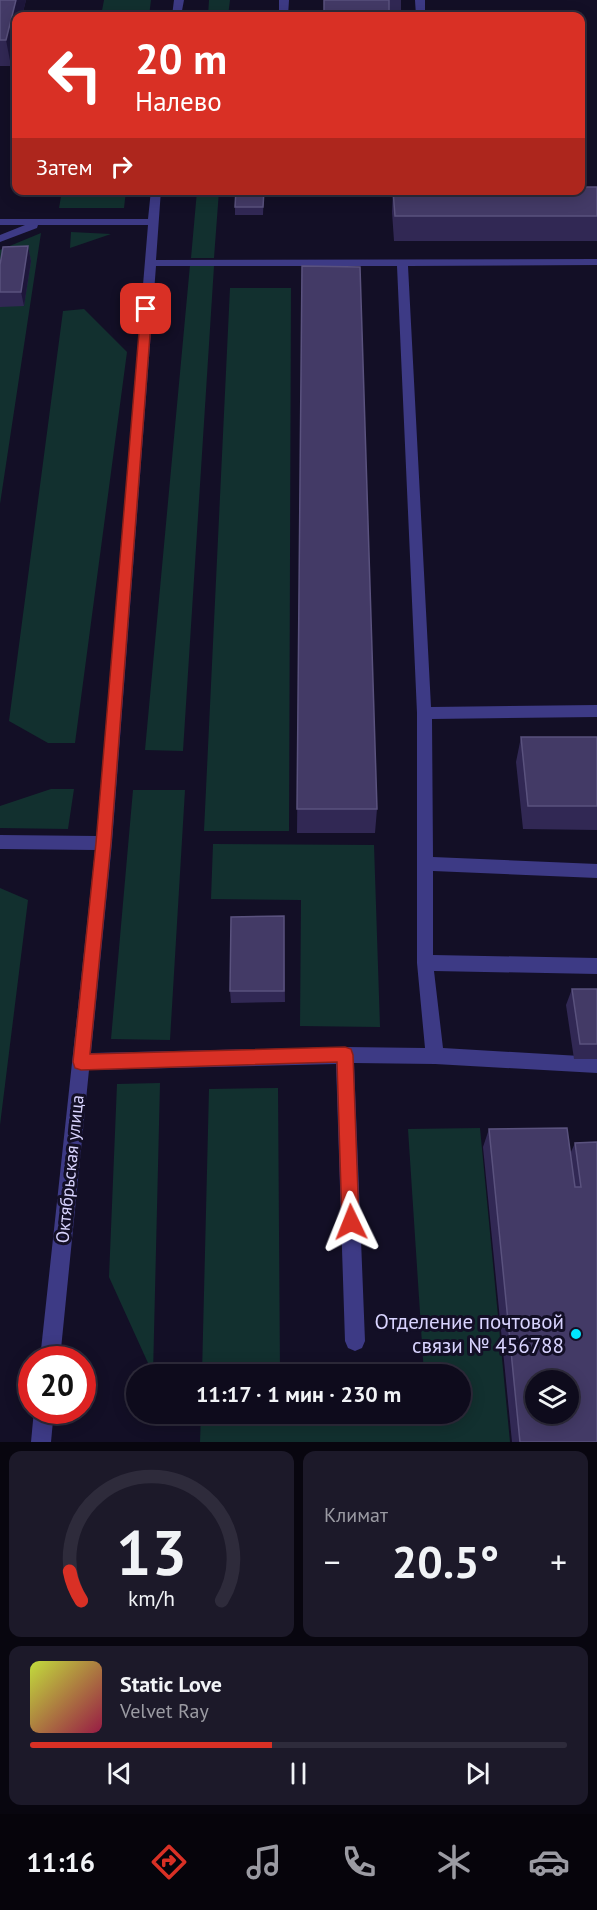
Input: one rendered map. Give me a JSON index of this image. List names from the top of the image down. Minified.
{"streets":{"street":["Октябрьская улица"]},"places":["Отделение почтовой связи № 456788"],"page":{"turn":["20 m","Налево"],"then":"Затем","limit":"20","trip":"11:17 · 1 мин · 230 m","tile":"Климат","heat":["−","20.5°","+"],"song":["Static Love","Velvet Ray"],"tabs":"11:16","gauge":["13","km/h"]}}
